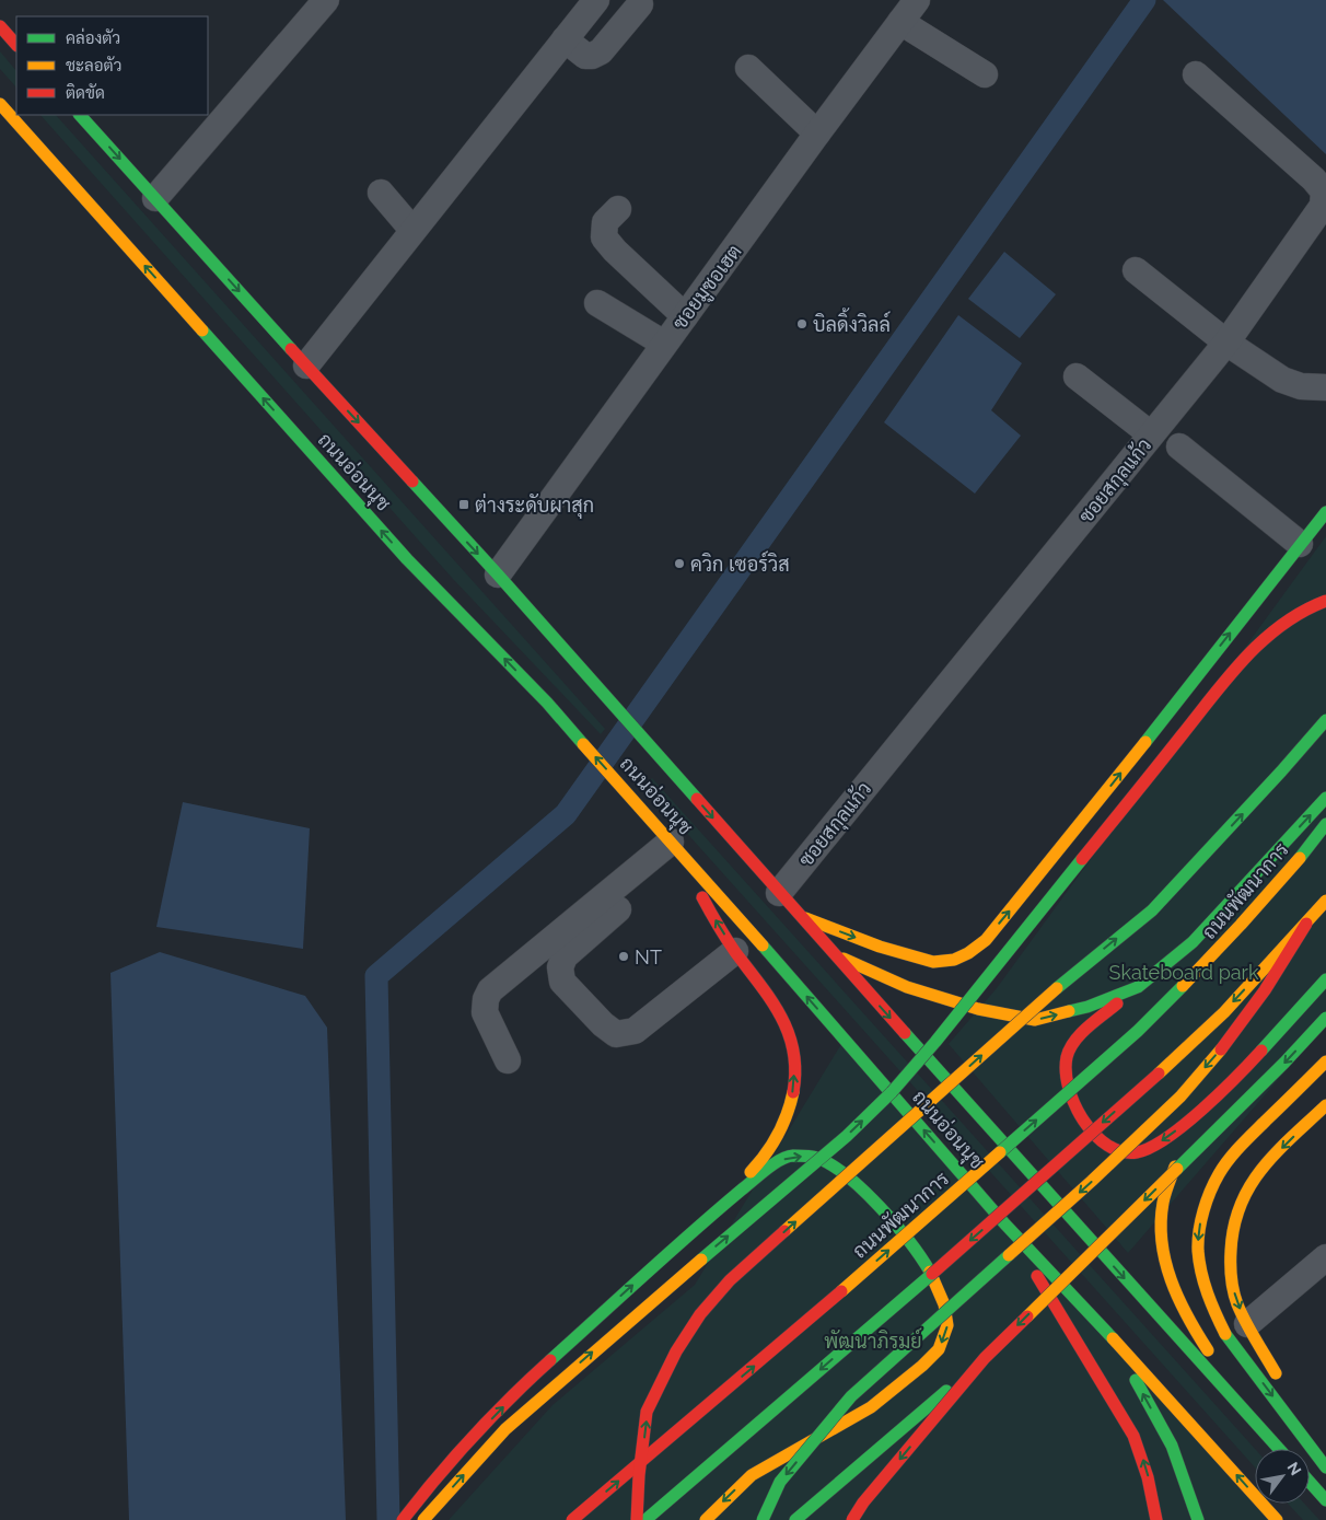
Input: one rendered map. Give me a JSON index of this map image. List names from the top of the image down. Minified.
{"streets":{"main road":["ถนนอ่อนนุช","ถนนพัฒนาการ"],"street":["ซอยมูซอเฮต","ซอยสกุลแก้ว"]},"crossings":[["ซอยมูซอเฮต","ถนนอ่อนนุช"],["ถนนอ่อนนุช","ซอยสกุลแก้ว"]],"parks":["Skateboard park","พัฒนาภิรมย์"],"places":{"other":["บิลดิ้งวิลล์","ควิก เซอร์วิส","NT"],"transit":["ต่างระดับผาสุก"]},"legend":["คล่องตัว","ชะลอตัว","ติดขัด"],"north":"top right"}
